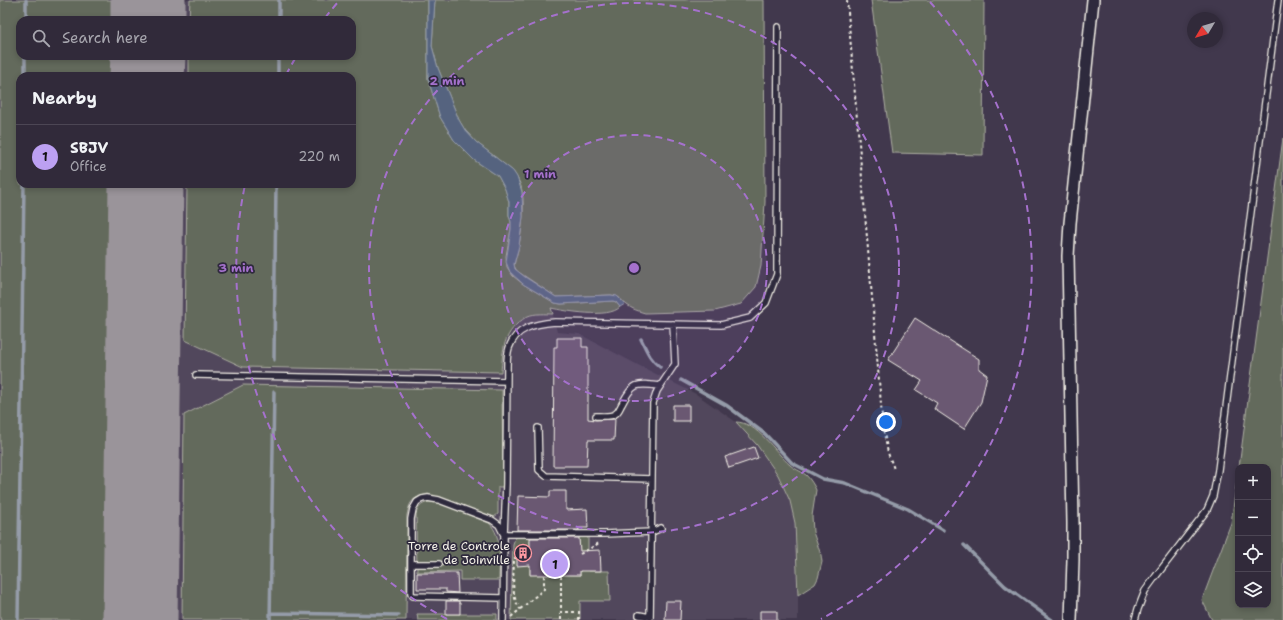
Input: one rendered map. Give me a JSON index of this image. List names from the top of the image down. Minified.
{"places":{"building":["Torre de Controle de Joinville"]},"north":"bottom left","page":{"search":"Search here","heading":"Nearby","list":[{"mark":"1","name":"SBJV","note":"Office","value":"220 m"}],"map_buttons":["+","−"],"pins":"1"},"rings":["2 min","1 min","3 min"]}
